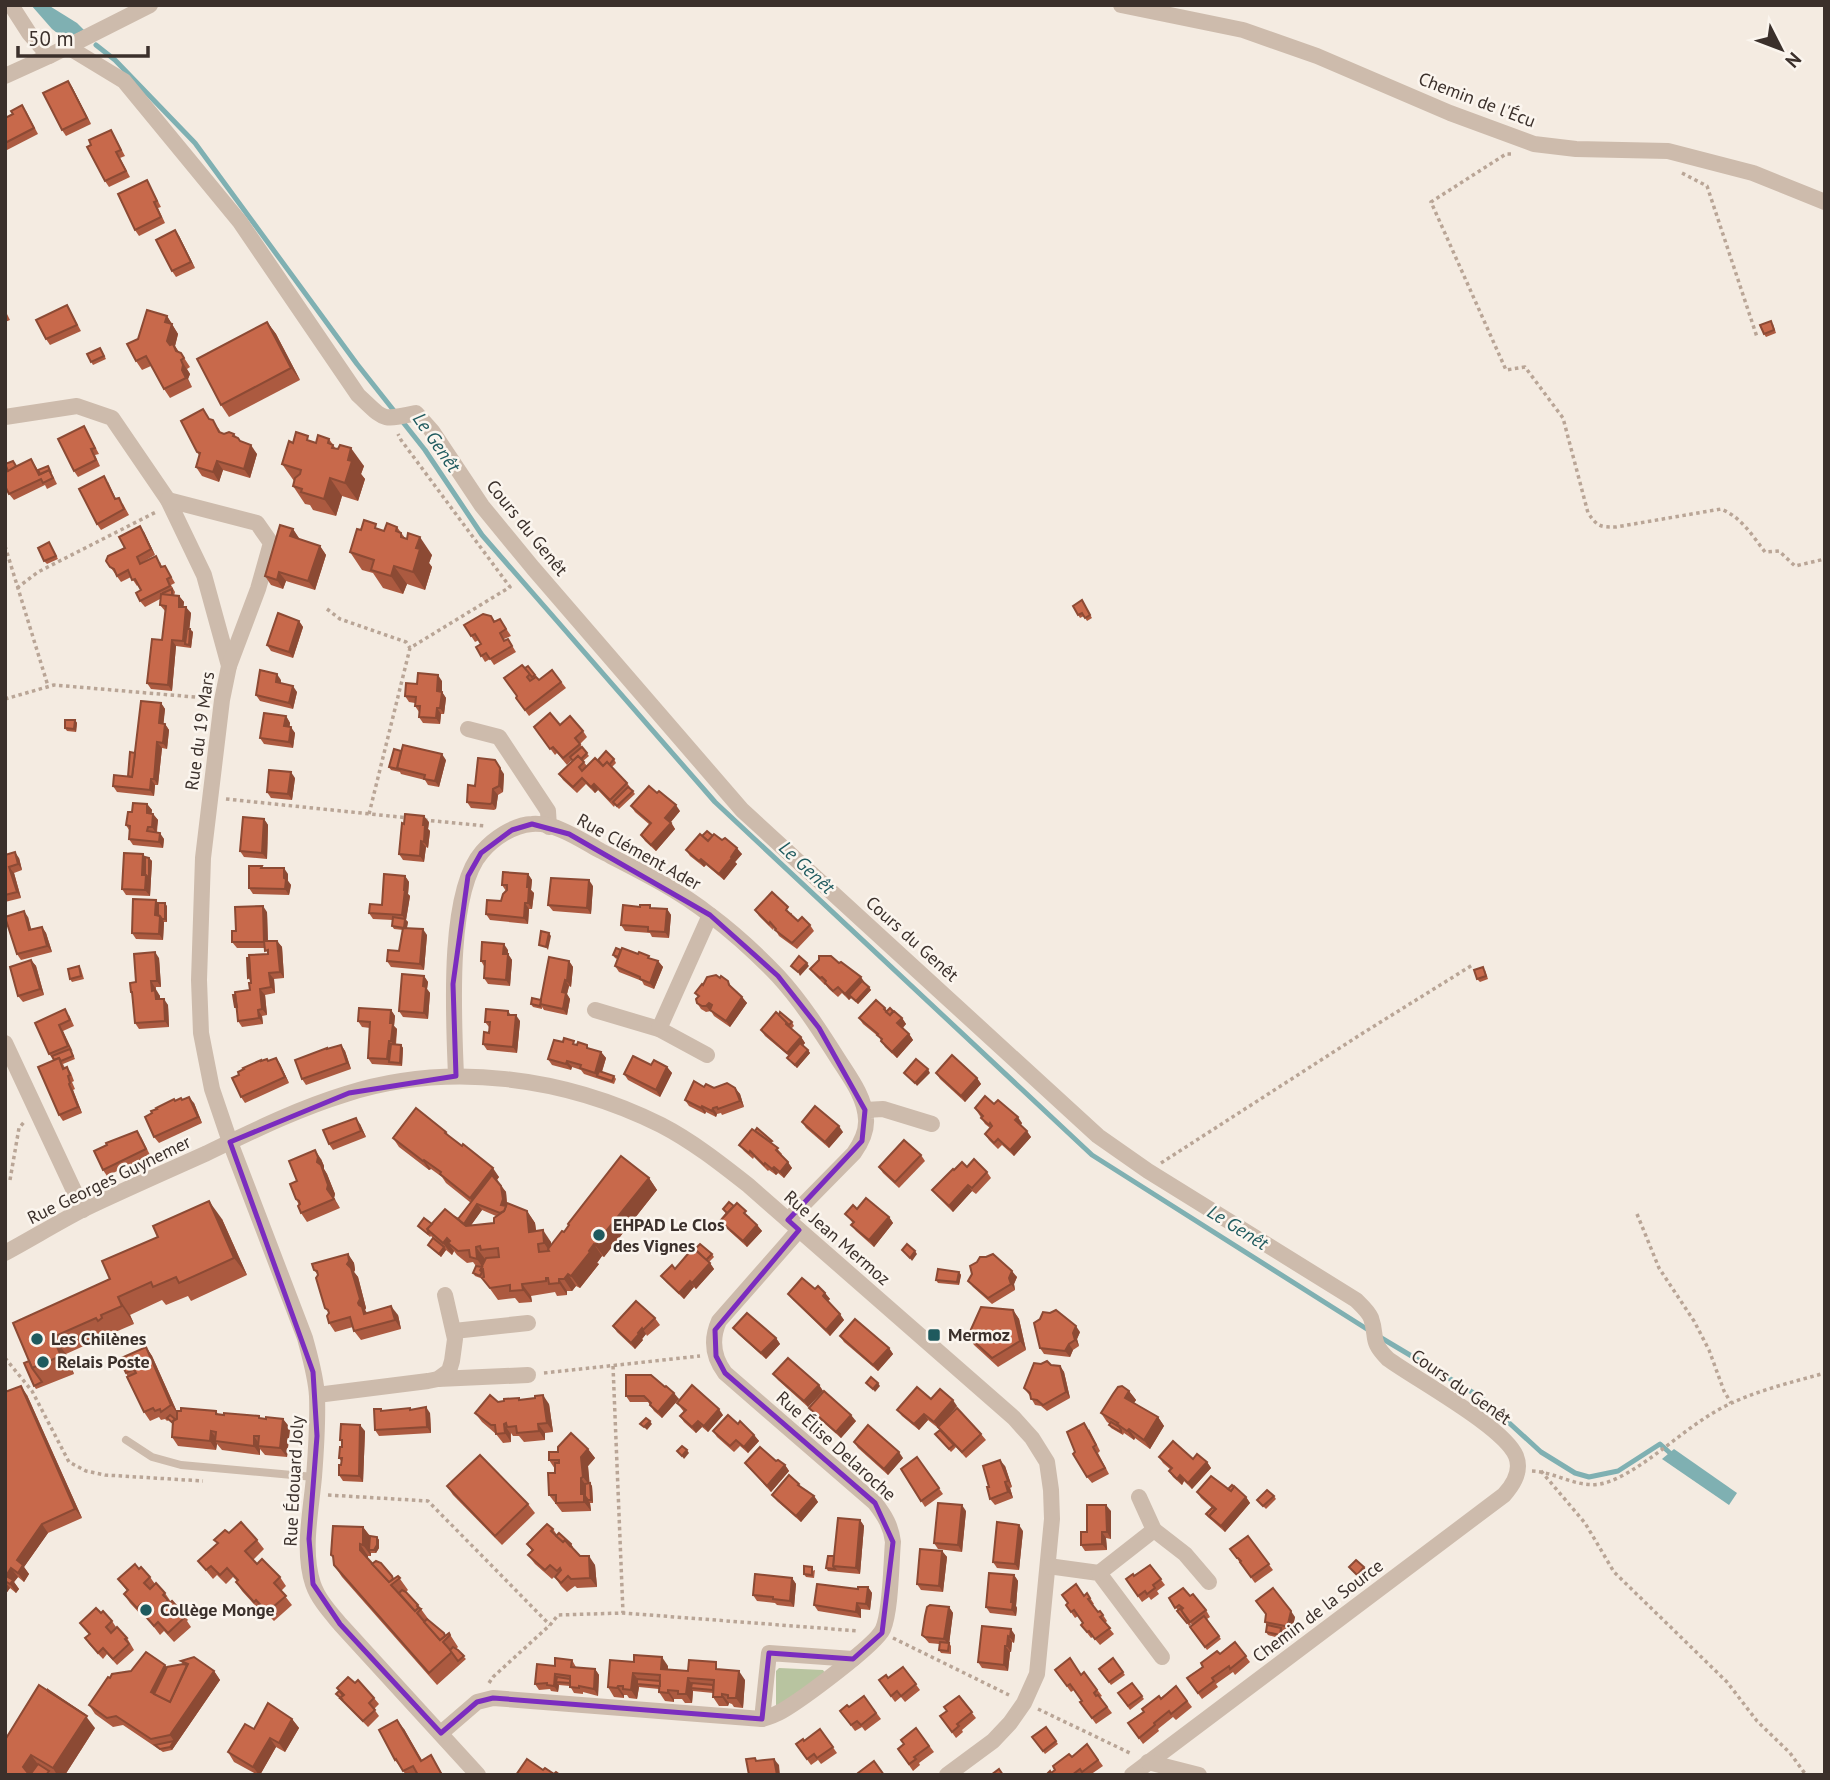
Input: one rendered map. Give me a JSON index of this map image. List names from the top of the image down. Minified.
{"streets":{"street":["Chemin de l'Écu","Cours du Genêt","Rue du 19 Mars","Rue Clément Ader","Rue Georges Guynemer","Rue Jean Mermoz","Rue Élise Delaroche","Rue Édouard Joly","Chemin de la Source"]},"crossings":[["Cours du Genêt","Chemin de la Source"],["Rue du 19 Mars","Rue Georges Guynemer"],["Rue du 19 Mars","Rue Jean Mermoz"],["Rue du 19 Mars","Rue Édouard Joly"],["Rue Clément Ader","Rue Jean Mermoz"],["Rue Georges Guynemer","Rue Jean Mermoz"],["Rue Georges Guynemer","Rue Édouard Joly"],["Rue Jean Mermoz","Rue Édouard Joly"]],"water":["Le Genêt"],"places":{"other":["EHPAD Le Clos des Vignes","Les Chilènes","Relais Poste","Collège Monge"],"transit":["Mermoz"]},"scale_bar":"50 m","north":"bottom right"}
